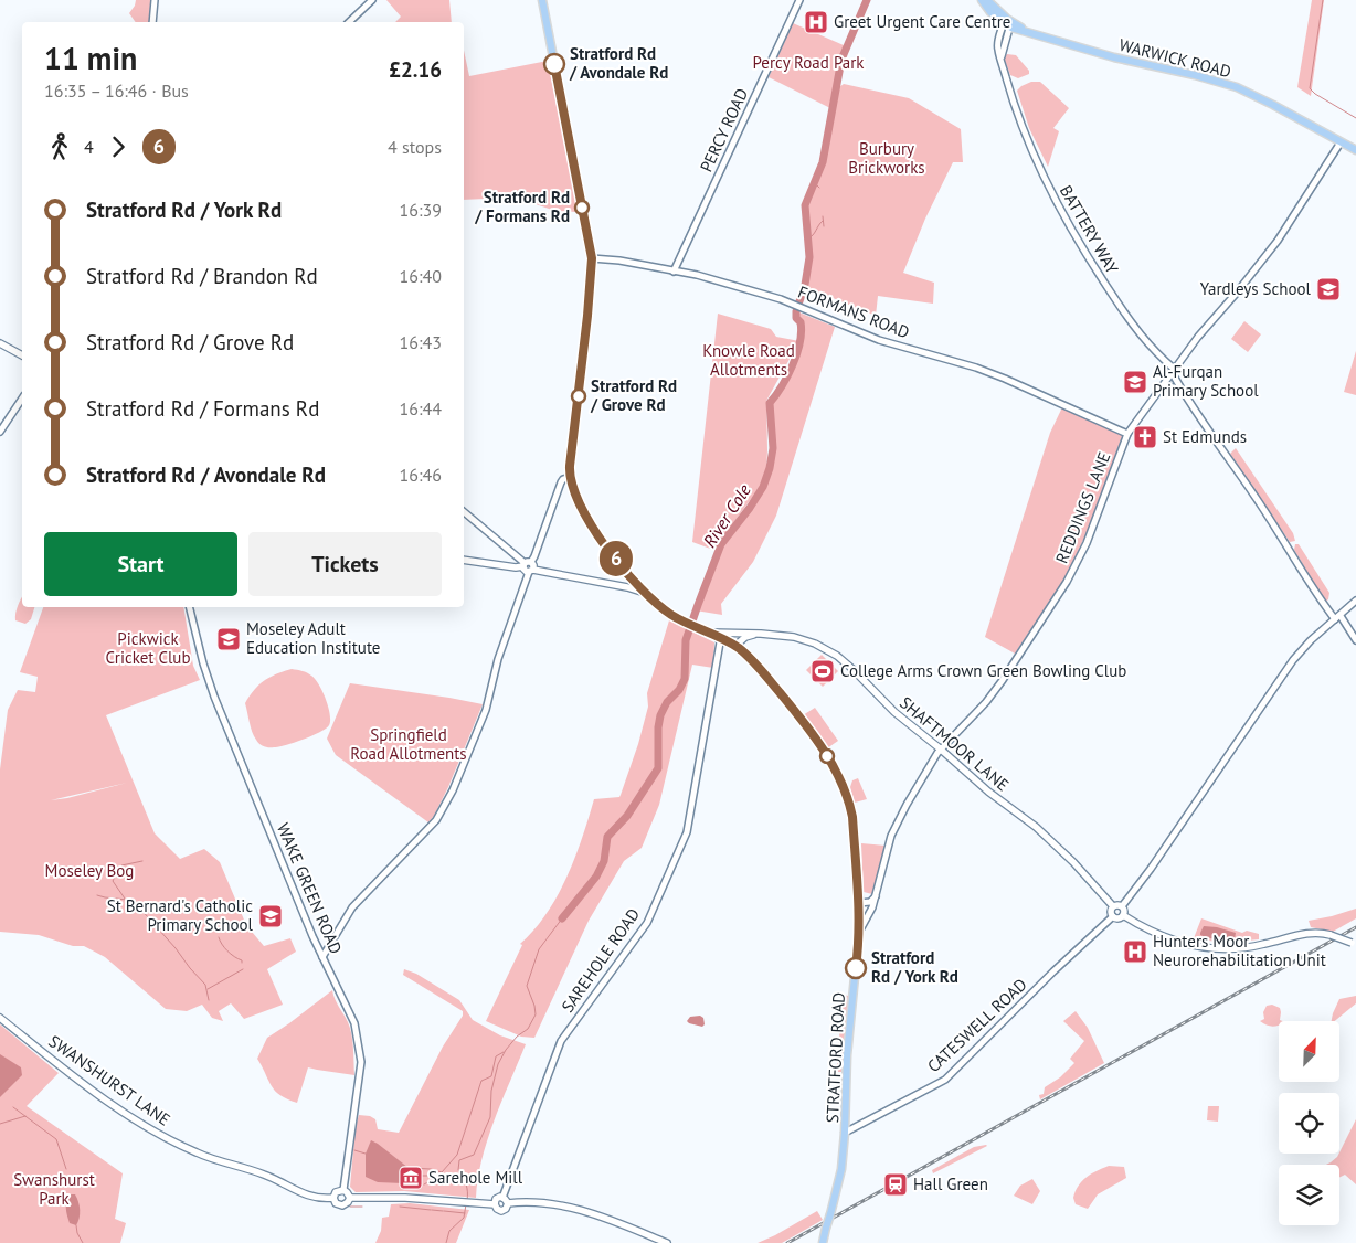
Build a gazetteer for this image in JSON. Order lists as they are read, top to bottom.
{
  "streets": {
    "highway": ["WARWICK ROAD", "STRATFORD ROAD"],
    "main road": ["SHAFTMOOR LANE", "SWANSHURST LANE"],
    "street": [
      "PERCY ROAD",
      "BATTERY WAY",
      "FORMANS ROAD",
      "REDDINGS LANE",
      "WAKE GREEN ROAD",
      "SAREHOLE ROAD",
      "CATESWELL ROAD"
    ]
  },
  "crossings": [
    ["WARWICK ROAD", "BATTERY WAY"],
    ["WARWICK ROAD", "REDDINGS LANE"],
    ["PERCY ROAD", "FORMANS ROAD"],
    ["BATTERY WAY", "REDDINGS LANE"],
    ["FORMANS ROAD", "REDDINGS LANE"],
    ["FORMANS ROAD", "STRATFORD ROAD"],
    ["REDDINGS LANE", "SHAFTMOOR LANE"],
    ["REDDINGS LANE", "STRATFORD ROAD"],
    ["SHAFTMOOR LANE", "CATESWELL ROAD"],
    ["SHAFTMOOR LANE", "STRATFORD ROAD"],
    ["WAKE GREEN ROAD", "SWANSHURST LANE"],
    ["SAREHOLE ROAD", "STRATFORD ROAD"],
    ["CATESWELL ROAD", "STRATFORD ROAD"]
  ],
  "water": ["River Cole"],
  "parks": [
    "Percy Road Park",
    "Burbury Brickworks",
    "Knowle Road Allotments",
    "Pickwick Cricket Club",
    "Springfield Road Allotments",
    "Moseley Bog",
    "Swanshurst Park"
  ],
  "places": {
    "hospital": ["Greet Urgent Care Centre", "Hunters Moor Neurorehabilitation Unit"],
    "other": [
      "Stratford Rd / Avondale Rd",
      "Stratford Rd / Formans Rd",
      "Stratford Rd / Grove Rd",
      "Stratford Rd / York Rd"
    ],
    "school or university": [
      "Yardleys School",
      "Al-Furqan Primary School",
      "Moseley Adult Education Institute",
      "St Bernard's Catholic Primary School"
    ],
    "church": ["St Edmunds"],
    "sports": ["College Arms Crown Green Bowling Club"],
    "museum": ["Sarehole Mill"],
    "station": ["Hall Green"]
  },
  "lines": ["bus line 6"],
  "north": "top right",
  "page": {
    "on_map": "6",
    "heading": ["11 min", "16:35 – 16:46 · Bus", "£2.16"],
    "legs": ["4", "6", "4 stops"],
    "list": [
      {
        "name": "Stratford Rd / York Rd",
        "value": "16:39"
      },
      {
        "name": "Stratford Rd / Brandon Rd",
        "value": "16:40"
      },
      {
        "name": "Stratford Rd / Grove Rd",
        "value": "16:43"
      },
      {
        "name": "Stratford Rd / Formans Rd",
        "value": "16:44"
      },
      {
        "name": "Stratford Rd / Avondale Rd",
        "value": "16:46"
      }
    ],
    "buttons": ["Start", "Tickets"]
  }
}
